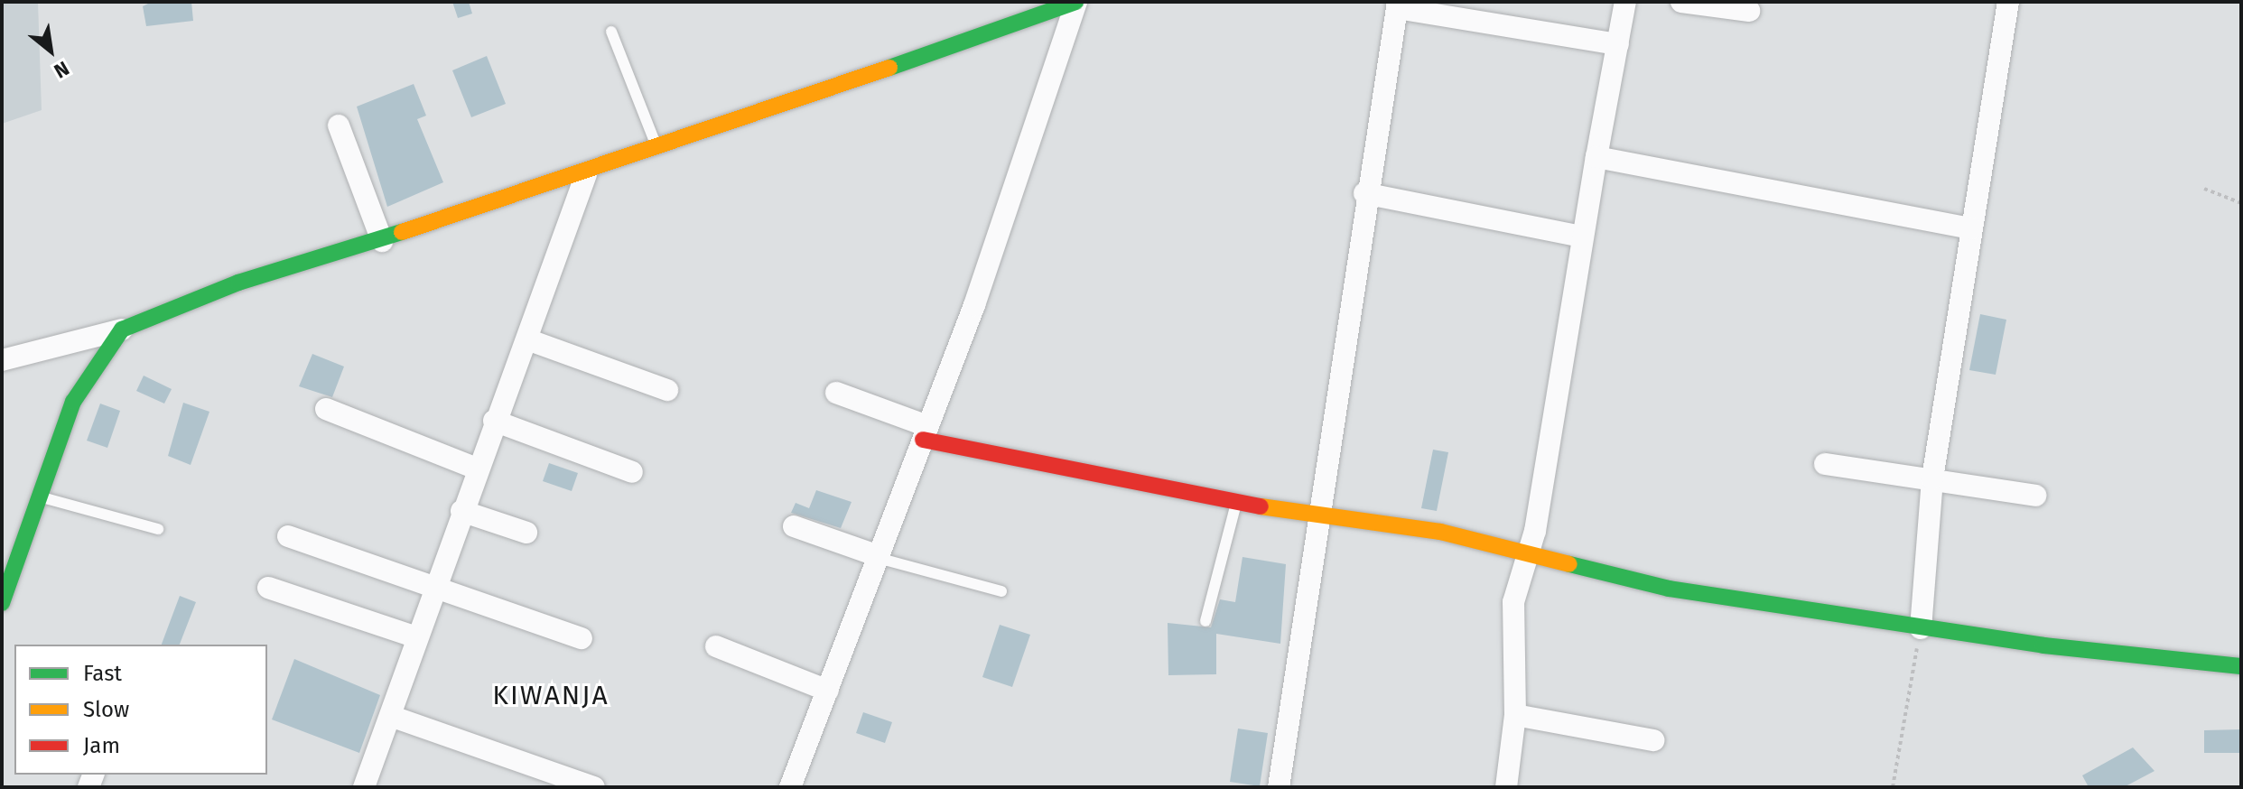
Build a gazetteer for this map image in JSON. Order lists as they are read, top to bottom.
{
  "districts": ["KIWANJA"],
  "legend": ["Fast", "Slow", "Jam"],
  "north": "bottom right"
}
